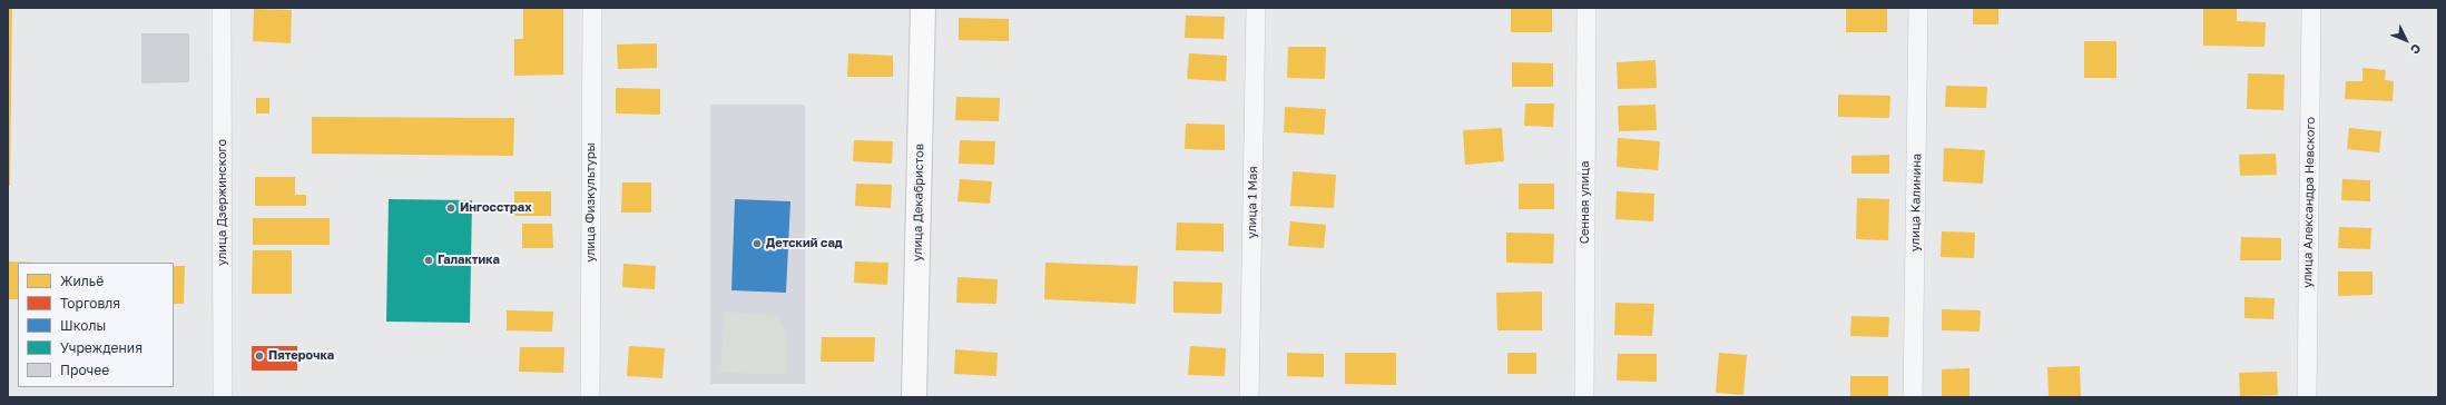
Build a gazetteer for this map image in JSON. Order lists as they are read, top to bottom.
{
  "streets": {
    "main road": ["улица Декабристов"],
    "street": [
      "улица Дзержинского",
      "улица Физкультуры",
      "улица 1 Мая",
      "Сенная улица",
      "улица Калинина",
      "улица Александра Невского"
    ]
  },
  "places": [
    "Ингосстрах",
    "Детский сад",
    "Галактика",
    "Пятерочка"
  ],
  "legend": [
    "Жильё",
    "Торговля",
    "Школы",
    "Учреждения",
    "Прочее"
  ],
  "north": "bottom right"
}
